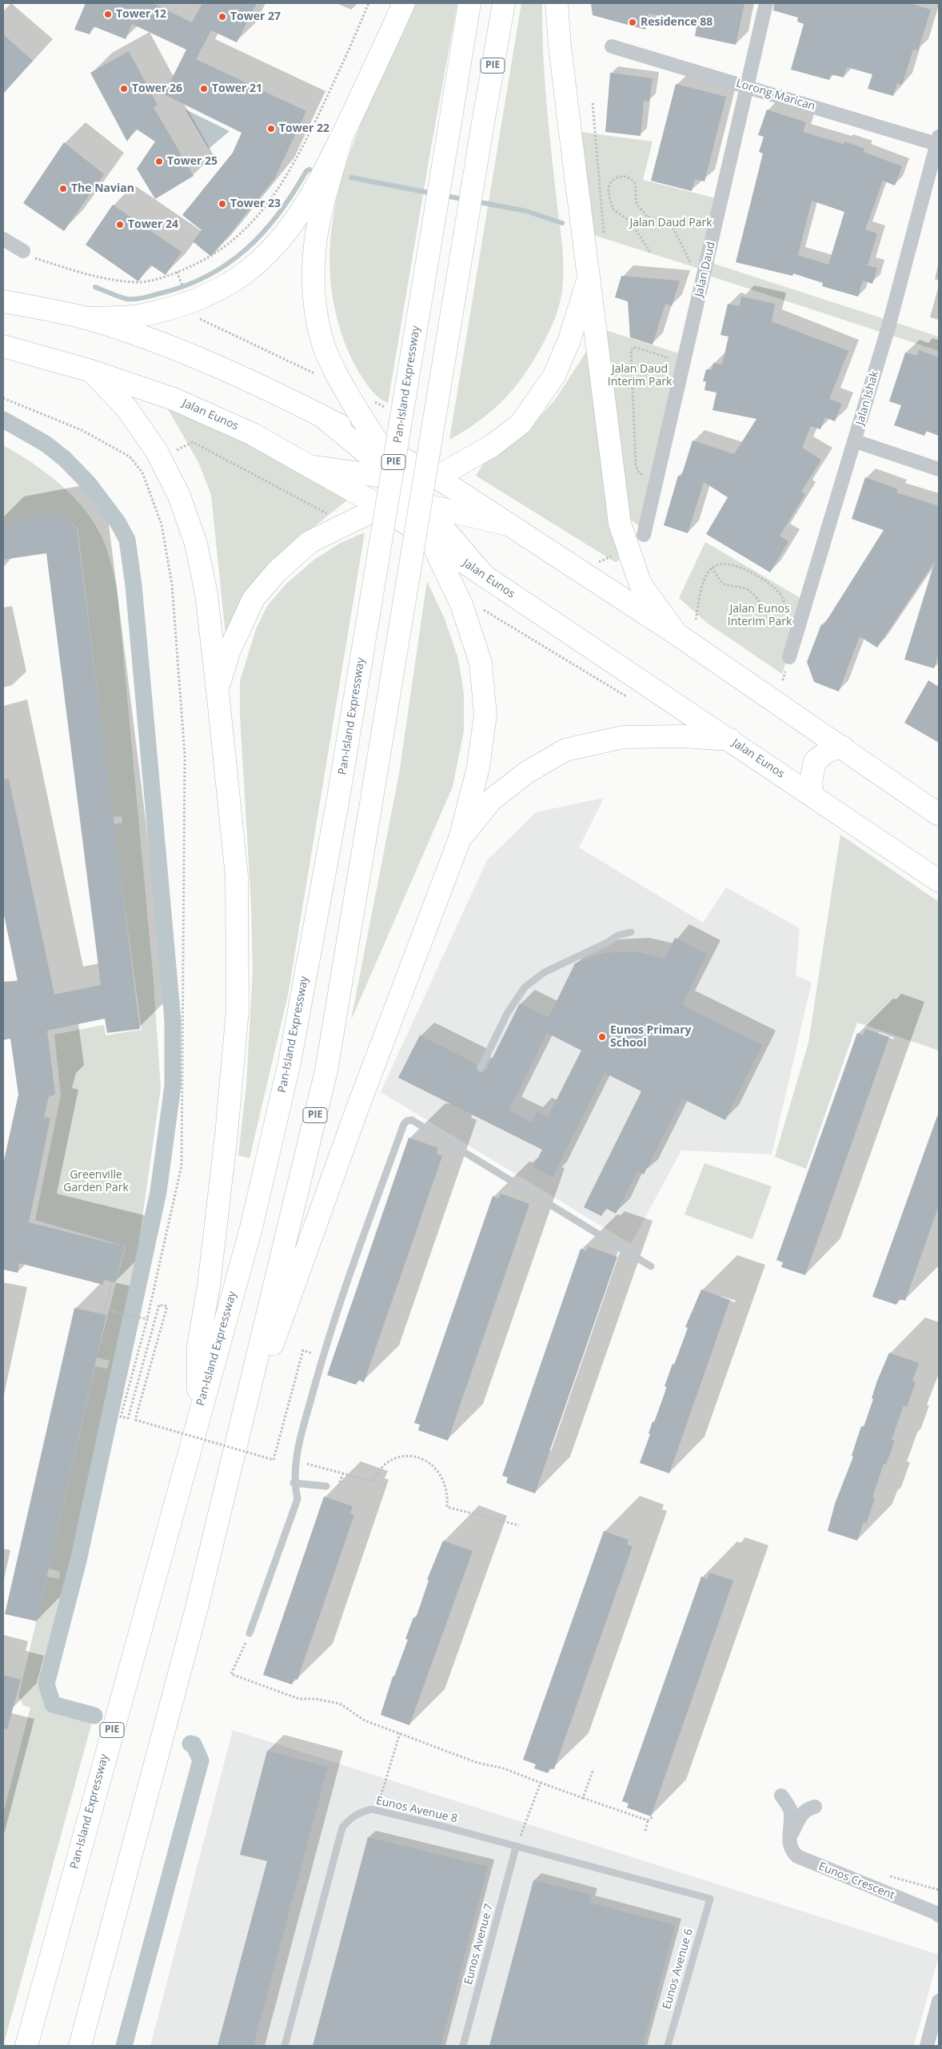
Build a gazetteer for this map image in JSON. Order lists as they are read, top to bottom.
{
  "streets": {
    "highway": ["PIE", "Pan-Island Expressway", "Jalan Eunos"],
    "street": [
      "Lorong Marican",
      "Jalan Daud",
      "Jalan Ishak",
      "Eunos Crescent"
    ],
    "lane": ["Eunos Avenue 8", "Eunos Avenue 7", "Eunos Avenue 6"]
  },
  "crossings": [
    ["Lorong Marican", "Jalan Daud"],
    ["Lorong Marican", "Jalan Ishak"],
    ["Eunos Avenue 8", "Eunos Avenue 7"],
    ["Eunos Avenue 8", "Eunos Avenue 6"]
  ],
  "parks": [
    "Jalan Daud Park",
    "Jalan Daud Interim Park",
    "Jalan Eunos Interim Park",
    "Greenville Garden Park"
  ],
  "places": [
    "Tower 12",
    "Tower 27",
    "Residence 88",
    "Tower 26",
    "Tower 21",
    "Tower 22",
    "Tower 25",
    "The Navian",
    "Tower 23",
    "Tower 24",
    "Eunos Primary School"
  ]
}
